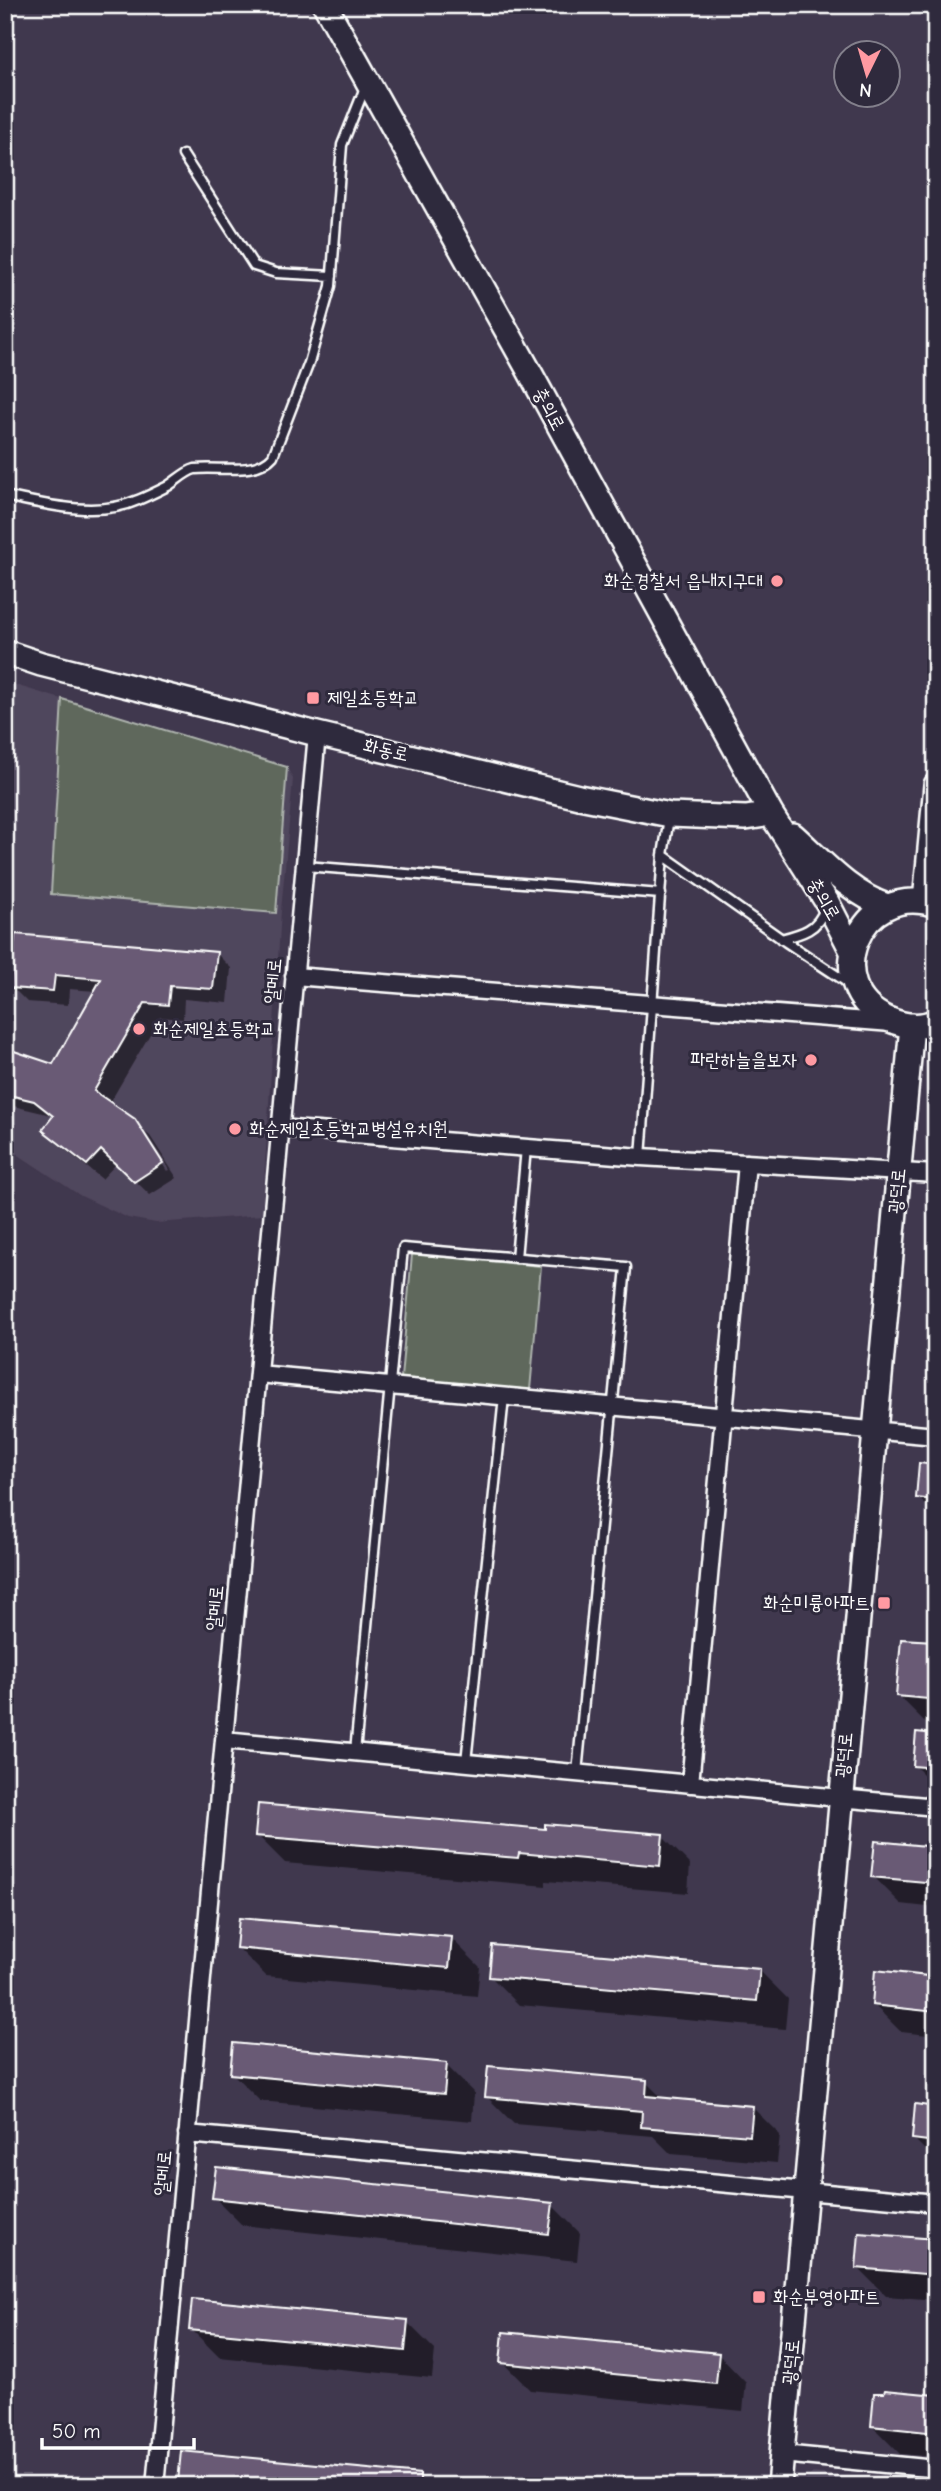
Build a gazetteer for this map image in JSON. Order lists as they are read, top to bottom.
{
  "streets": {
    "street": [
      "충의로",
      "화동로",
      "알메로",
      "광덕로"
    ]
  },
  "crossings": [
    ["충의로", "화동로"],
    ["화동로", "알메로"]
  ],
  "places": {
    "other": [
      "화순경찰서 읍내지구대",
      "화순제일초등학교",
      "파란하늘을보자",
      "화순제일초등학교병설유치원"
    ],
    "transit": ["제일초등학교", "화순미륭아파트", "화순부영아파트"]
  },
  "scale_bar": "50 m",
  "north": "bottom"
}
